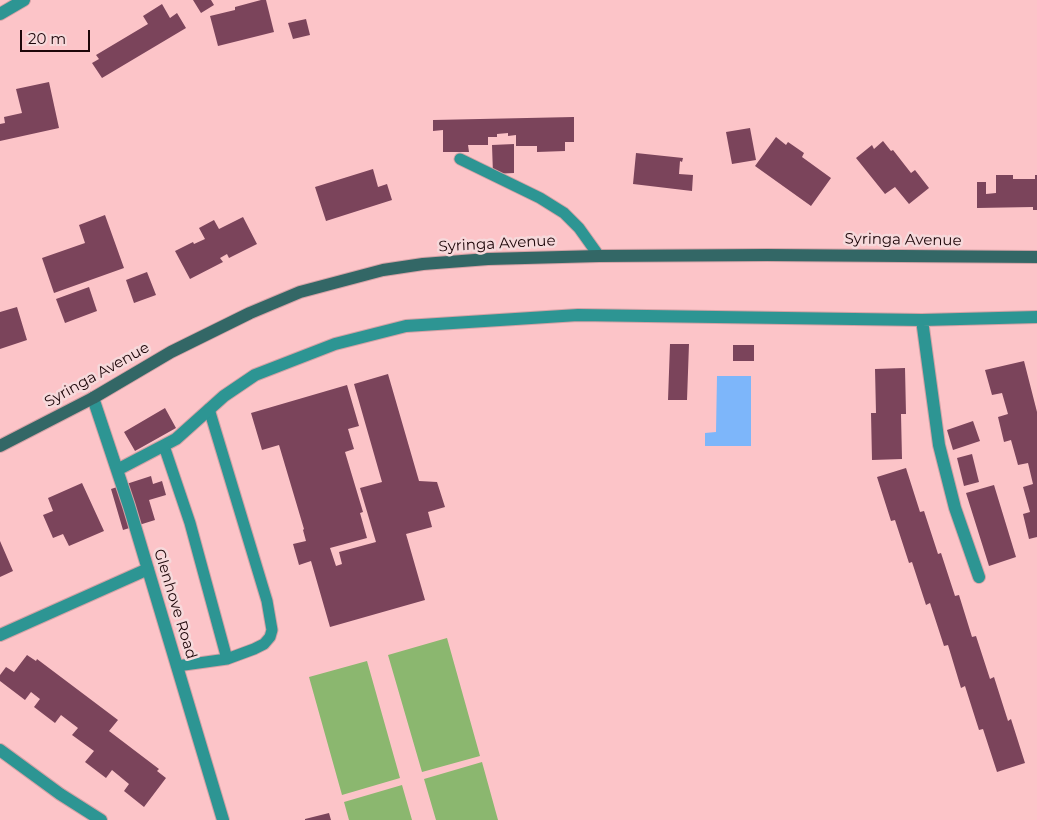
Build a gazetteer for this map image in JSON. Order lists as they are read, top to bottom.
{
  "streets": {
    "street": ["Syringa Avenue", "Glenhove Road"]
  },
  "crossings": [
    ["Syringa Avenue", "Glenhove Road"]
  ],
  "scale_bar": "20 m"
}
